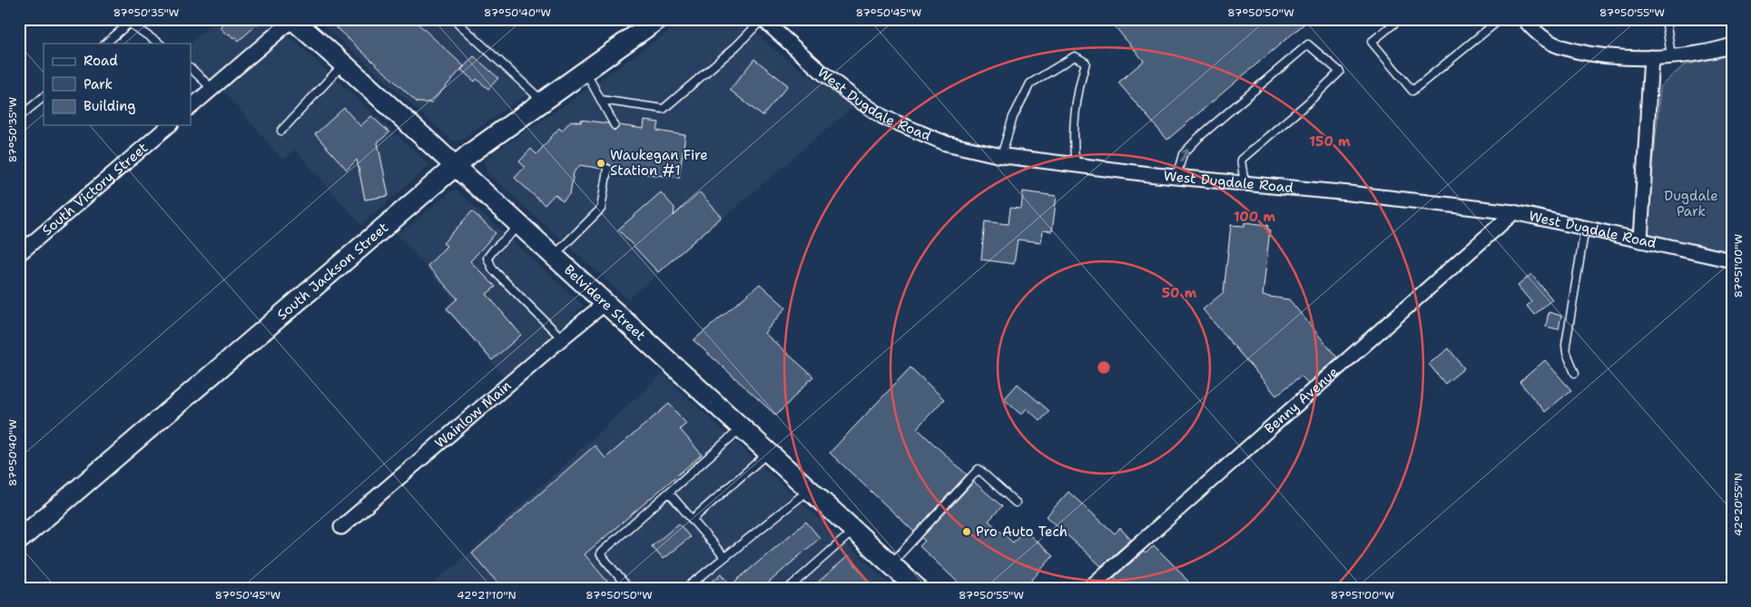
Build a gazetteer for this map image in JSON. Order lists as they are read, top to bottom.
{
  "streets": {
    "main road": ["South Jackson Street", "Belvidere Street"],
    "street": [
      "West Dugdale Road",
      "South Victory Street",
      "Benny Avenue",
      "Wainlow Main"
    ]
  },
  "crossings": [
    ["West Dugdale Road", "Benny Avenue"],
    ["South Jackson Street", "Belvidere Street"],
    ["Belvidere Street", "Wainlow Main"]
  ],
  "parks": ["Dugdale Park"],
  "places": ["Waukegan Fire Station #1", "Pro Auto Tech"],
  "legend": ["Road", "Park", "Building"],
  "coordinates": [
    "87°50'35\"W",
    "87°50'40\"W",
    "87°50'45\"W",
    "87°50'50\"W",
    "87°50'55\"W",
    "87°51'00\"W",
    "42°20'55\"N",
    "42°21'10\"N"
  ],
  "rings": ["150 m", "100 m", "50 m"]
}
